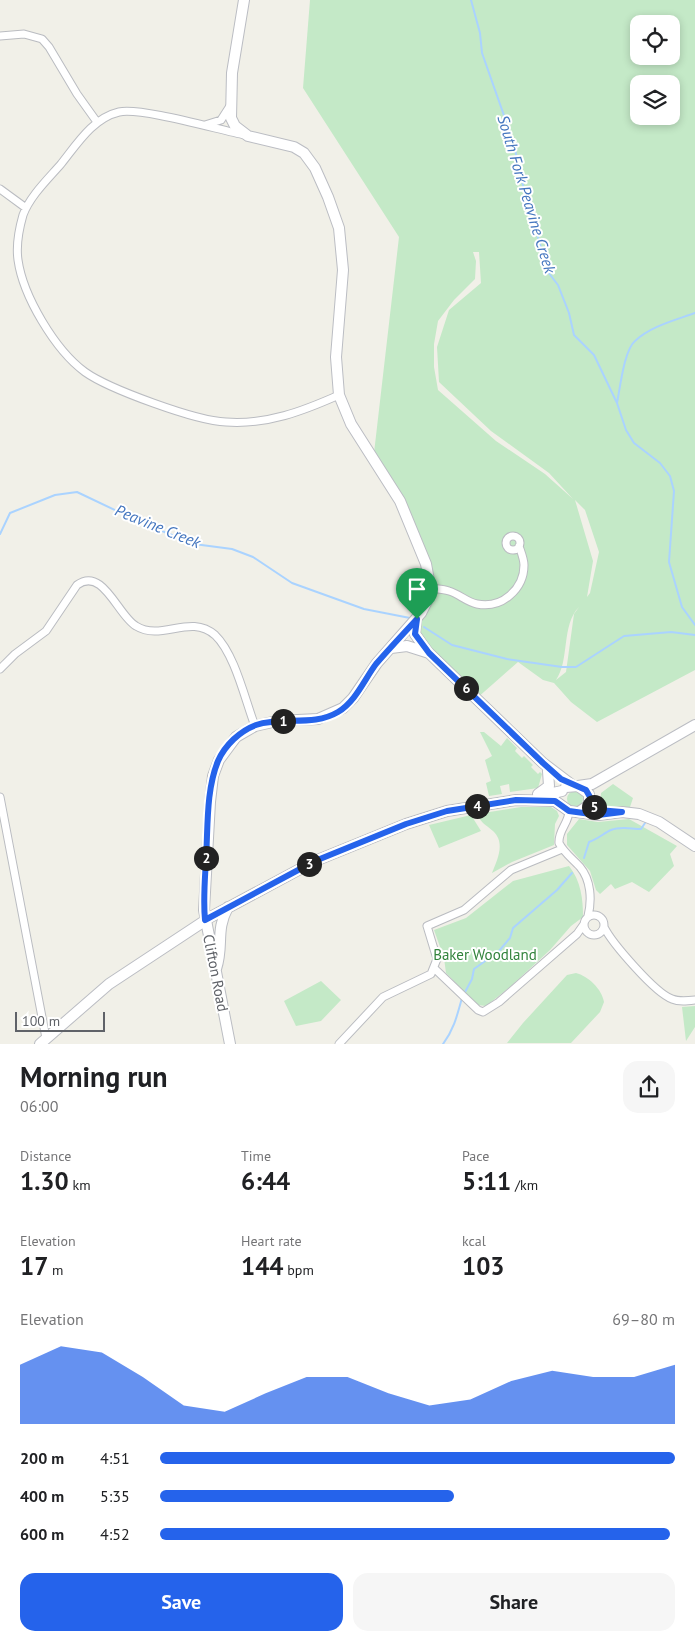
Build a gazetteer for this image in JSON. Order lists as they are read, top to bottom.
{
  "streets": {
    "street": ["Clifton Road"]
  },
  "water": ["South Fork Peavine Creek", "Peavine Creek"],
  "parks": ["Baker Woodland"],
  "scale_bar": "100 m",
  "page": {
    "pins": [
      "6",
      "1",
      "4",
      "5",
      "2",
      "3"
    ],
    "scale": "100 m",
    "heading": ["Morning run", "06:00"],
    "stats": [
      ["Distance", "1.30 km"],
      ["Time", "6:44"],
      ["Pace", "5:11 /km"],
      ["Elevation", "17 m"],
      ["Heart rate", "144 bpm"],
      ["kcal", "103"]
    ],
    "chart": ["Elevation", "69–80 m"],
    "list": [
      {
        "name": "200 m",
        "note": "4:51"
      },
      {
        "name": "400 m",
        "note": "5:35"
      },
      {
        "name": "600 m",
        "note": "4:52"
      }
    ],
    "buttons": ["Save", "Share"]
  }
}
